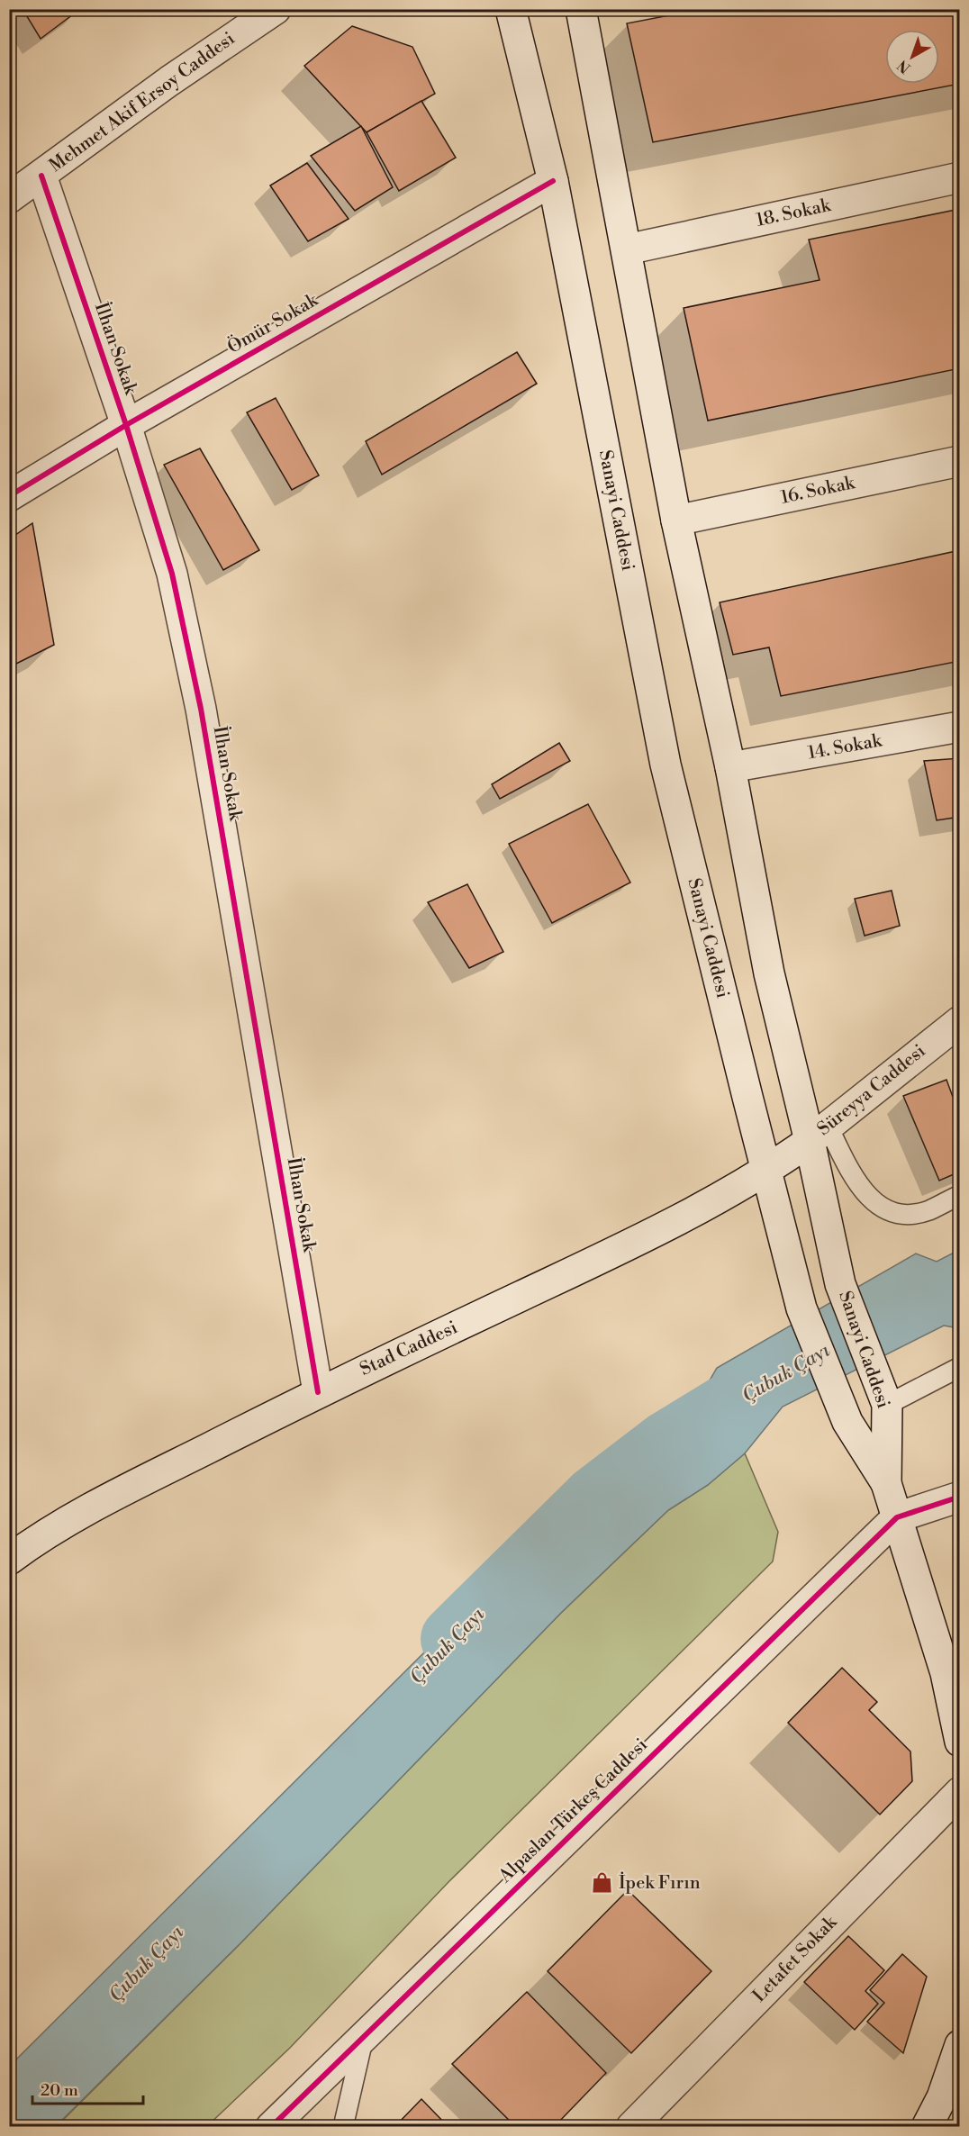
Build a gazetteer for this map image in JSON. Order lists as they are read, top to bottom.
{
  "streets": {
    "street": [
      "Mehmet Akif Ersoy Caddesi",
      "18. Sokak",
      "Ömür Sokak",
      "İlhan Sokak",
      "16. Sokak",
      "Sanayi Caddesi",
      "14. Sokak",
      "Süreyya Caddesi",
      "Stad Caddesi",
      "Alpaslan Türkeş Caddesi",
      "Letafet Sokak"
    ]
  },
  "crossings": [
    ["Mehmet Akif Ersoy Caddesi", "İlhan Sokak"],
    ["18. Sokak", "Sanayi Caddesi"],
    ["Ömür Sokak", "İlhan Sokak"],
    ["Ömür Sokak", "Sanayi Caddesi"],
    ["İlhan Sokak", "Stad Caddesi"],
    ["16. Sokak", "Sanayi Caddesi"],
    ["Sanayi Caddesi", "14. Sokak"],
    ["Sanayi Caddesi", "Süreyya Caddesi"],
    ["Sanayi Caddesi", "Stad Caddesi"],
    ["Süreyya Caddesi", "Stad Caddesi"]
  ],
  "water": ["Çubuk Çayı"],
  "places": {
    "shop": ["İpek Fırın"]
  },
  "scale_bar": "20 m",
  "north": "bottom left"
}
